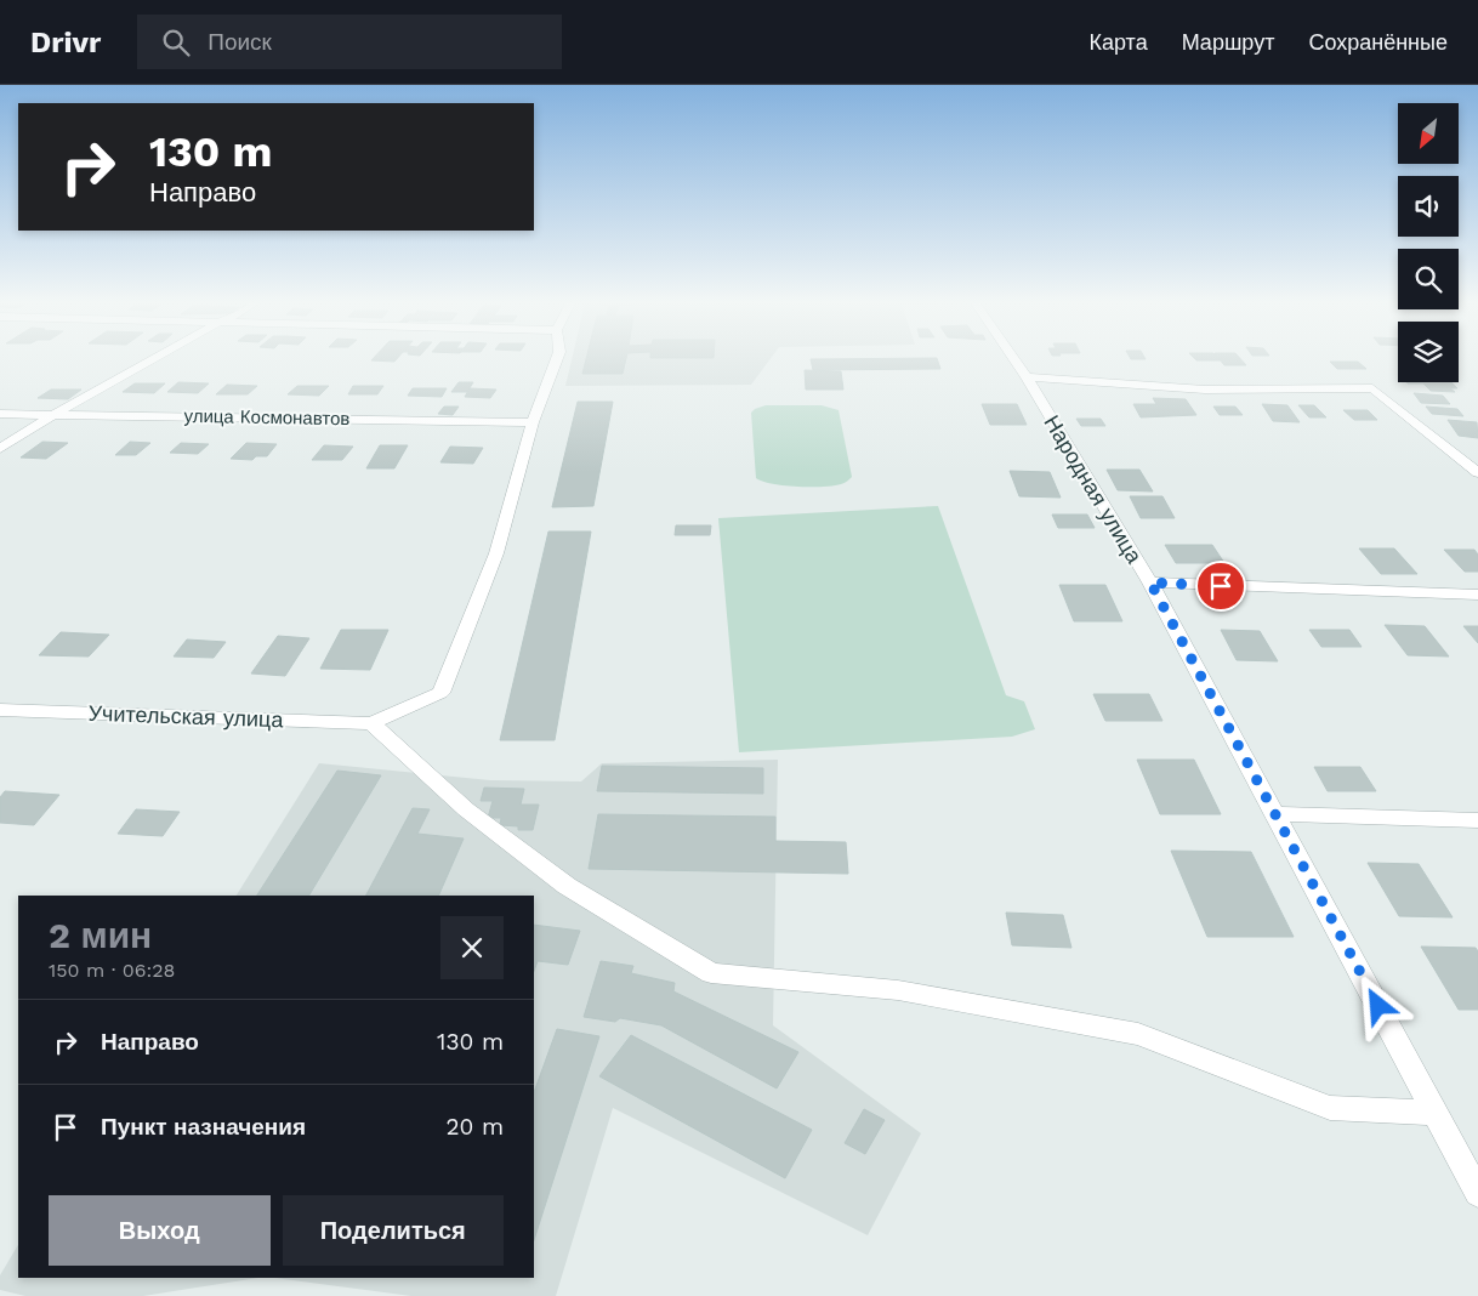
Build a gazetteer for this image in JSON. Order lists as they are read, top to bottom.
{
  "streets": {
    "street": ["улица Космонавтов", "Народная улица", "Учительская улица"]
  },
  "north": "bottom left",
  "page": {
    "header": "Drivr",
    "search": "Поиск",
    "nav": ["Карта", "Маршрут", "Сохранённые"],
    "turn": ["130 m", "Направо"],
    "heading": ["2 мин", "150 m · 06:28"],
    "list": [
      {
        "name": "Направо",
        "value": "130 m"
      },
      {
        "name": "Пункт назначения",
        "value": "20 m"
      }
    ],
    "buttons": ["Выход", "Поделиться"]
  }
}
